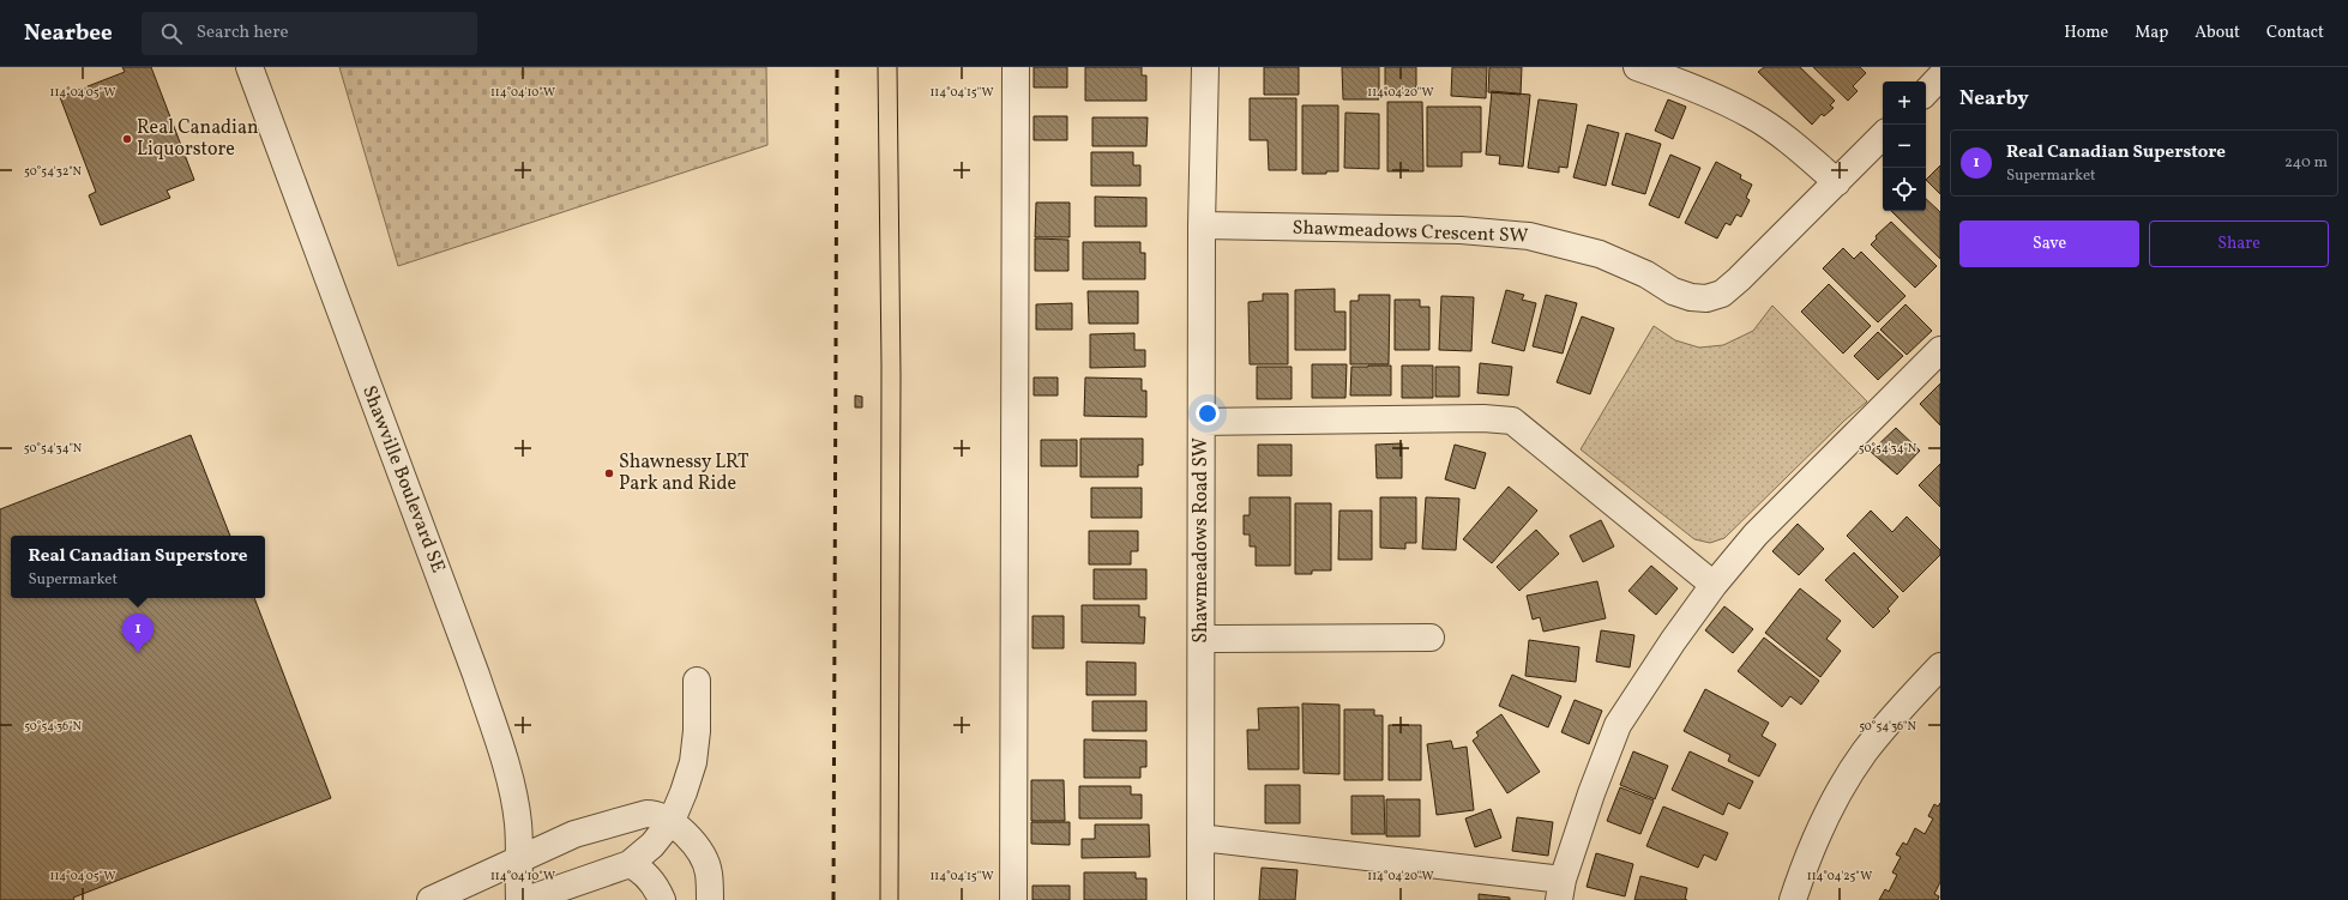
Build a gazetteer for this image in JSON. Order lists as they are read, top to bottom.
{
  "streets": {
    "street": ["Shawmeadows Crescent SW", "Shawville Boulevard SE", "Shawmeadows Road SW"]
  },
  "crossings": [
    ["Shawmeadows Crescent SW", "Shawmeadows Road SW"]
  ],
  "places": ["Real Canadian Liquorstore", "Shawnessy LRT Park and Ride"],
  "page": {
    "header": "Nearbee",
    "search": "Search here",
    "nav": [
      "Home",
      "Map",
      "About",
      "Contact"
    ],
    "heading": "Nearby",
    "map_buttons": ["+", "−"],
    "list": [
      {
        "mark": "1",
        "name": "Real Canadian Superstore",
        "note": "Supermarket",
        "value": "240 m"
      }
    ],
    "buttons": ["Save", "Share"],
    "popup": ["Real Canadian Superstore", "Supermarket"],
    "pins": "1"
  },
  "coordinates": [
    "114°04'05\"W",
    "114°04'10\"W",
    "114°04'15\"W",
    "114°04'20\"W",
    "50°54'32\"N",
    "50°54'34\"N",
    "50°54'36\"N",
    "114°04'25\"W"
  ]
}
